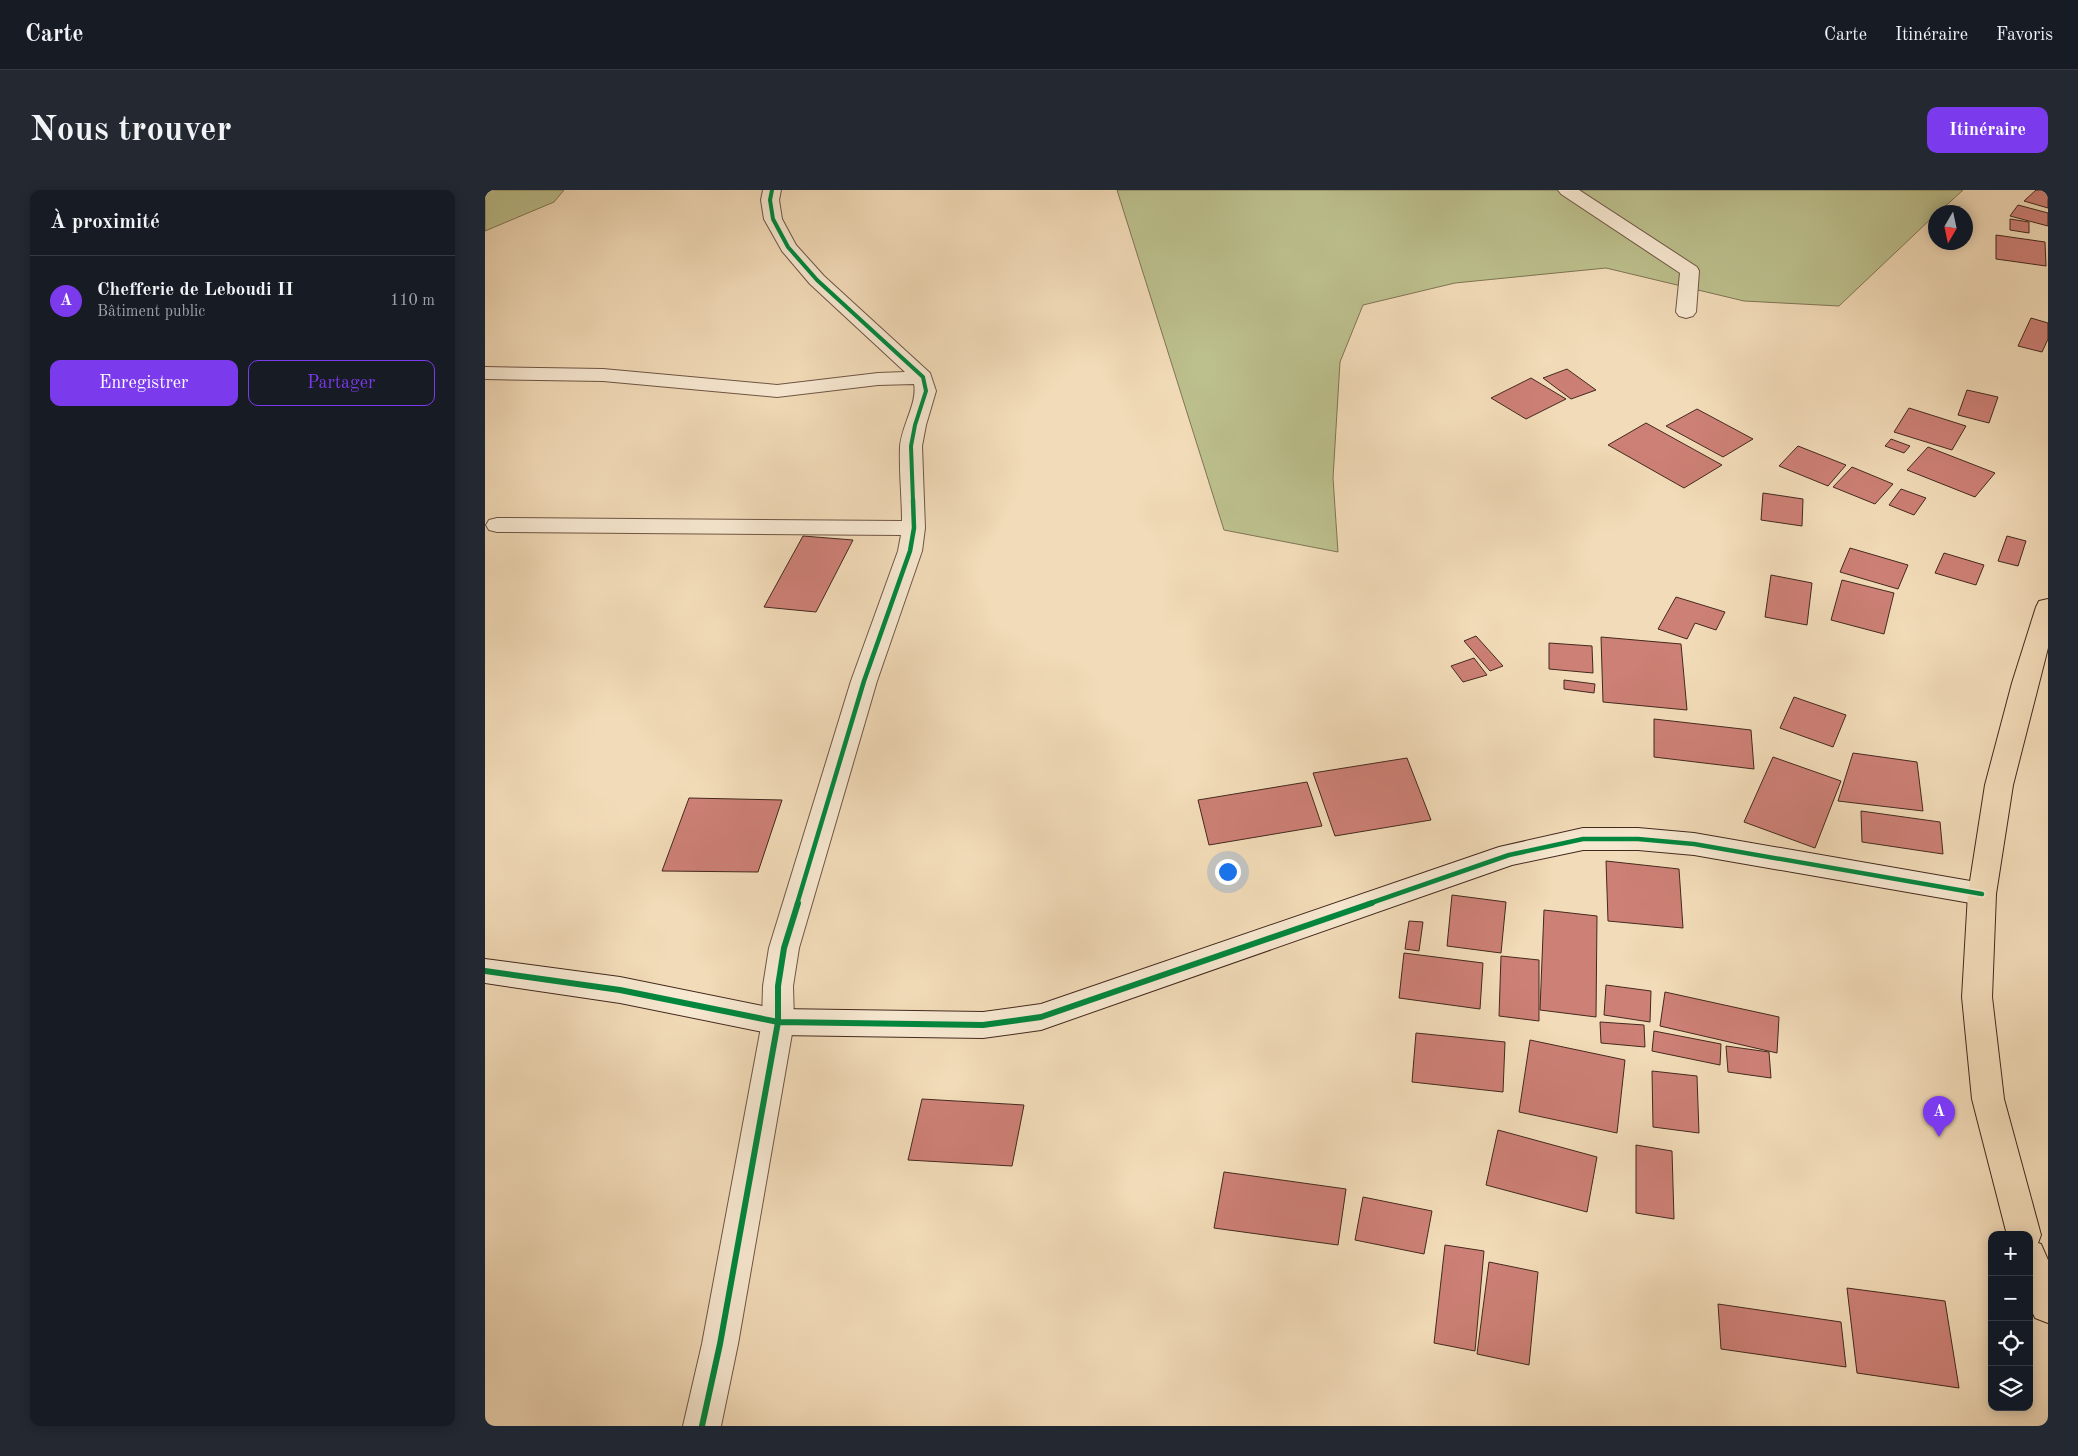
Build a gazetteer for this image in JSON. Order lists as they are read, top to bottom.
{
  "north": "bottom",
  "page": {
    "header": "Carte",
    "nav": ["Carte", "Itinéraire", "Favoris"],
    "buttons": [
      "Itinéraire",
      ["Enregistrer", "Partager"]
    ],
    "title": "Nous trouver",
    "heading": "À proximité",
    "list": [
      {
        "mark": "A",
        "name": "Chefferie de Leboudi II",
        "note": "Bâtiment public",
        "value": "110 m"
      }
    ],
    "pins": "A",
    "map_buttons": ["+", "−"]
  }
}
